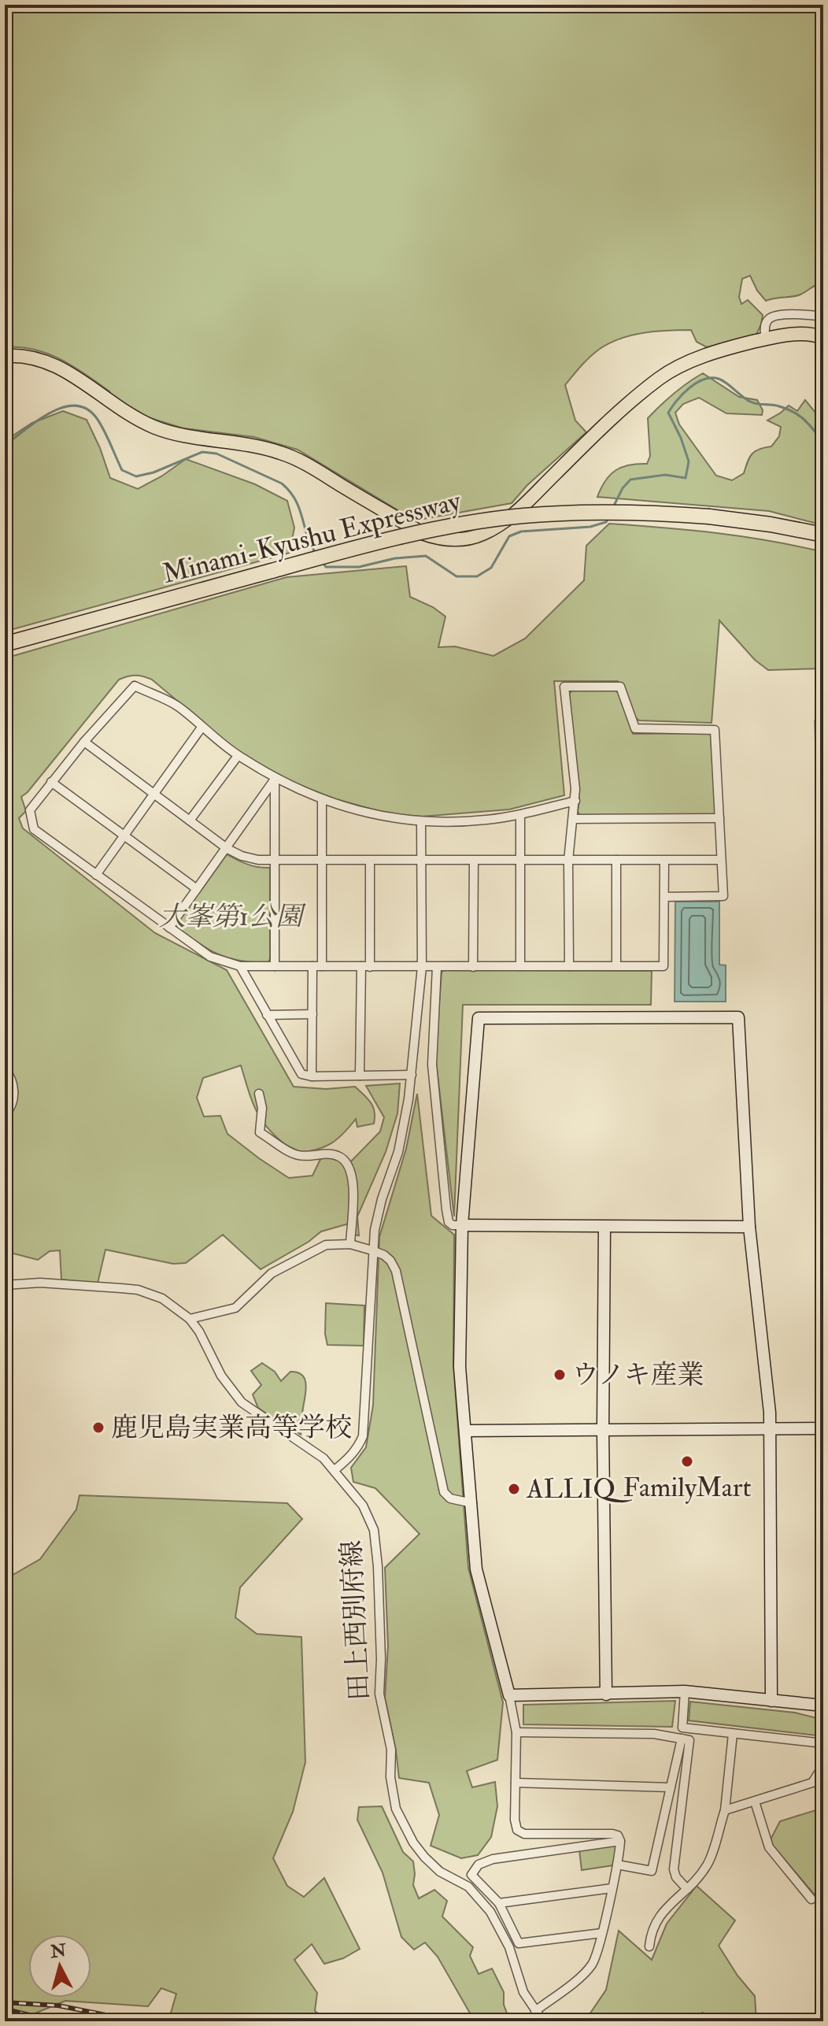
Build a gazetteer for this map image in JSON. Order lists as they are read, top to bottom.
{
  "streets": {
    "highway": ["Minami-Kyushu Expressway"],
    "street": ["田上西別府線"]
  },
  "parks": ["大峯第1公園"],
  "places": [
    "ウノキ産業",
    "鹿児島実業高等学校",
    "FamilyMart",
    "ALLIQ"
  ],
  "north": "top"
}
